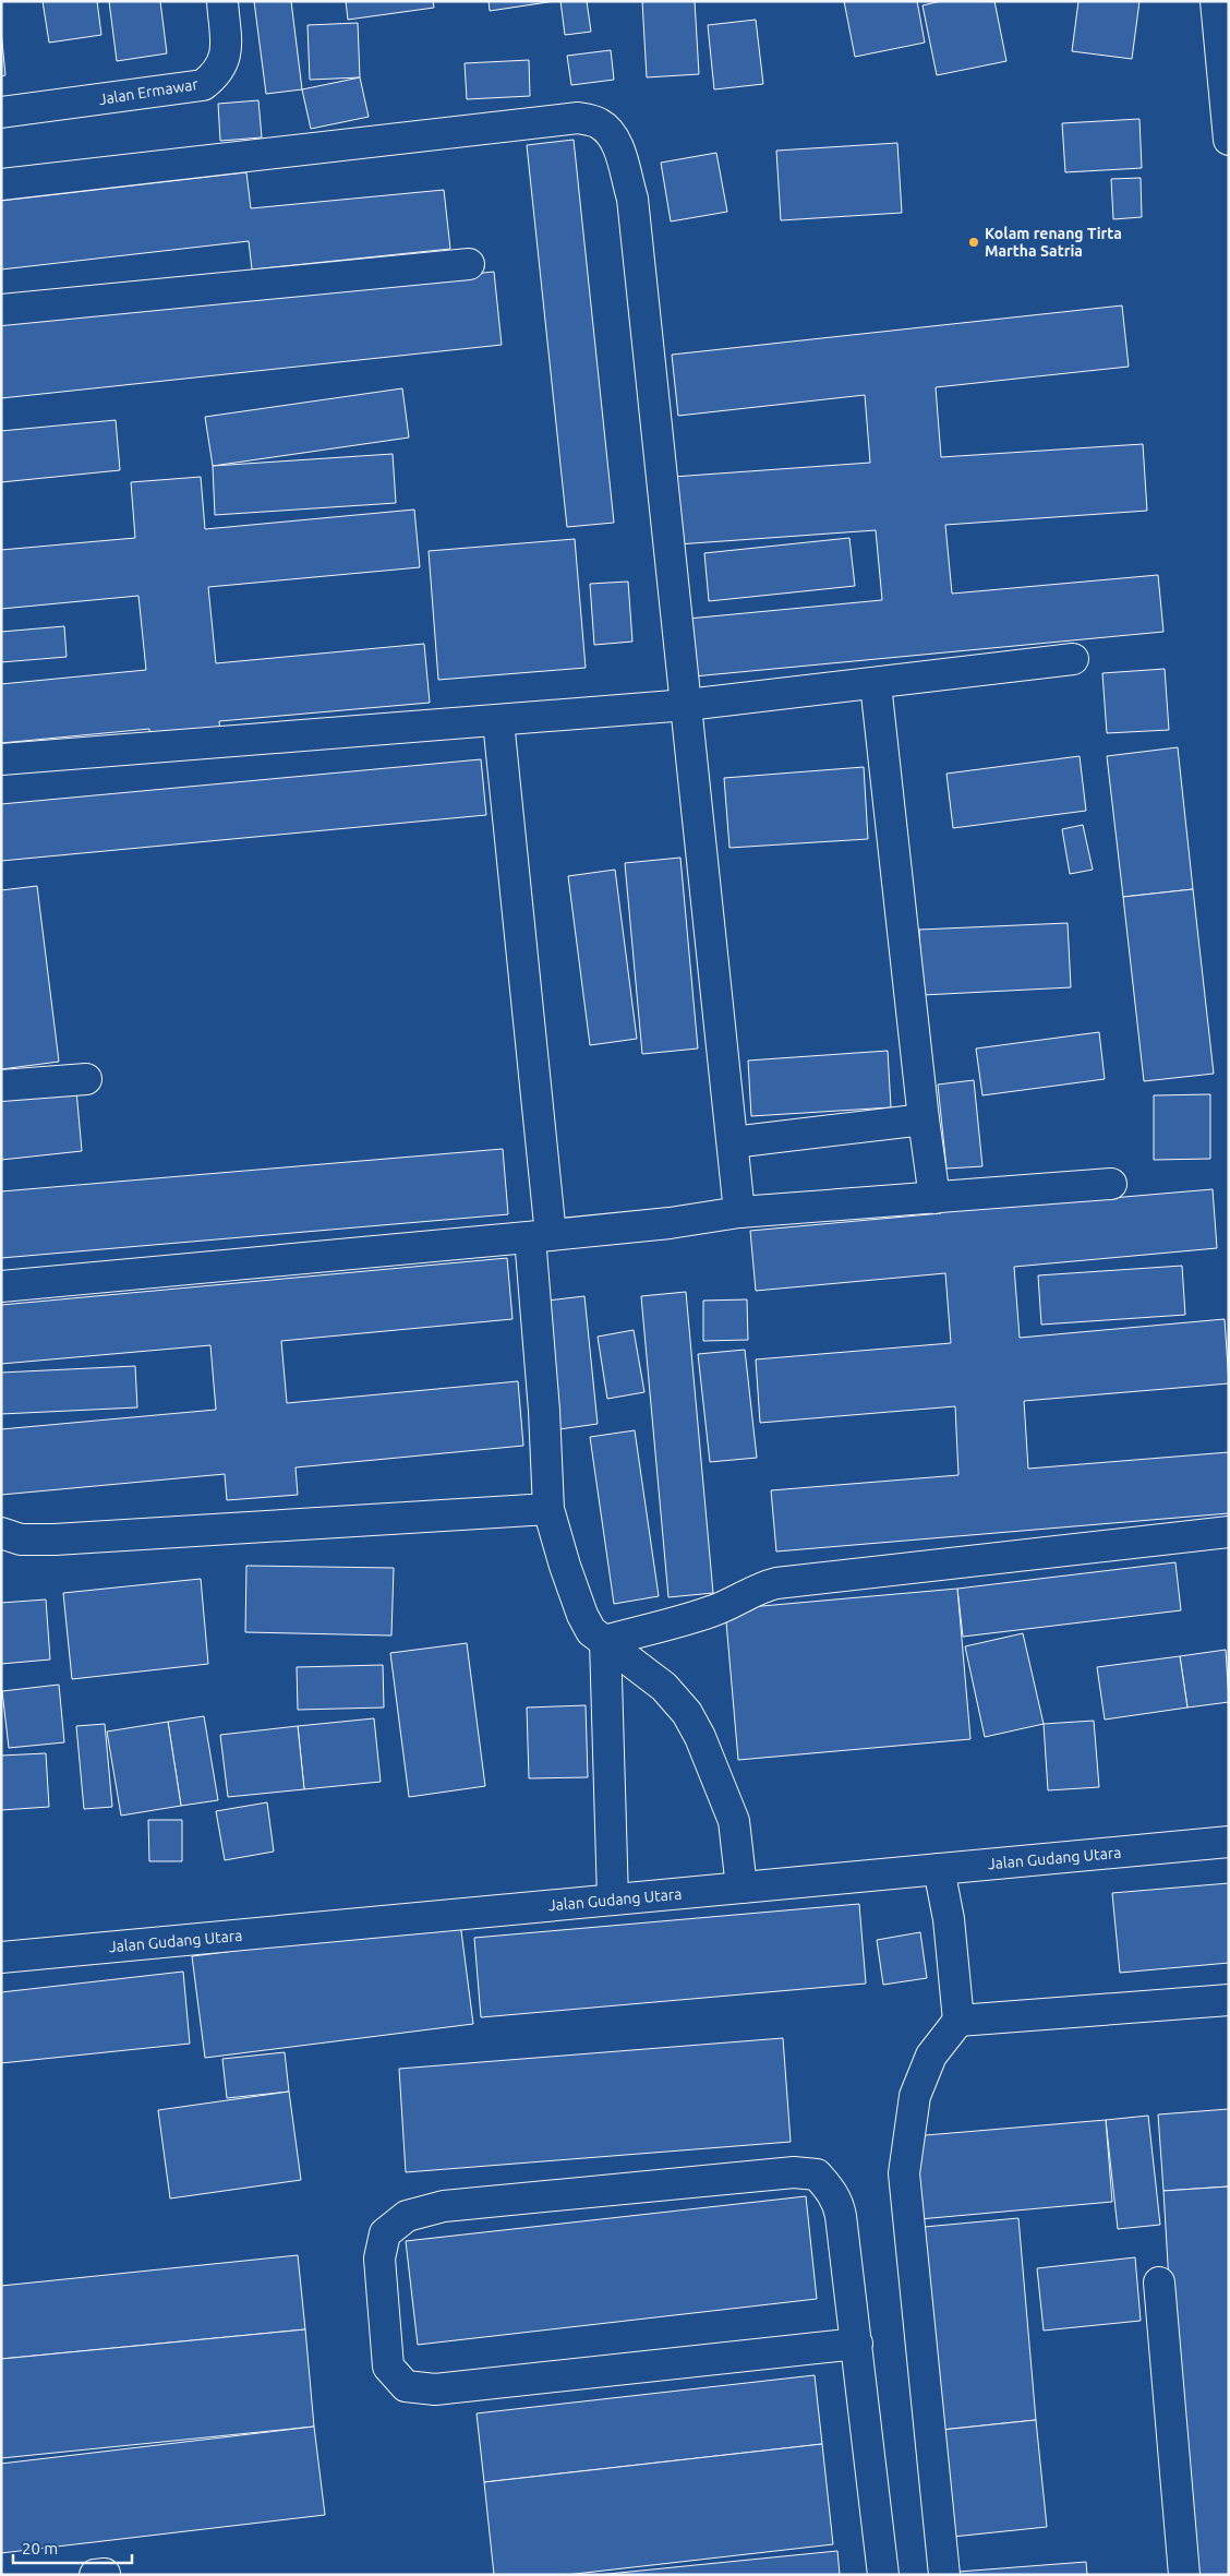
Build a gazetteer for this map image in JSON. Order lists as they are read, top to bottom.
{
  "streets": {
    "street": ["Jalan Ermawar", "Jalan Gudang Utara"]
  },
  "places": ["Kolam renang Tirta Martha Satria"],
  "scale_bar": "20 m"
}
